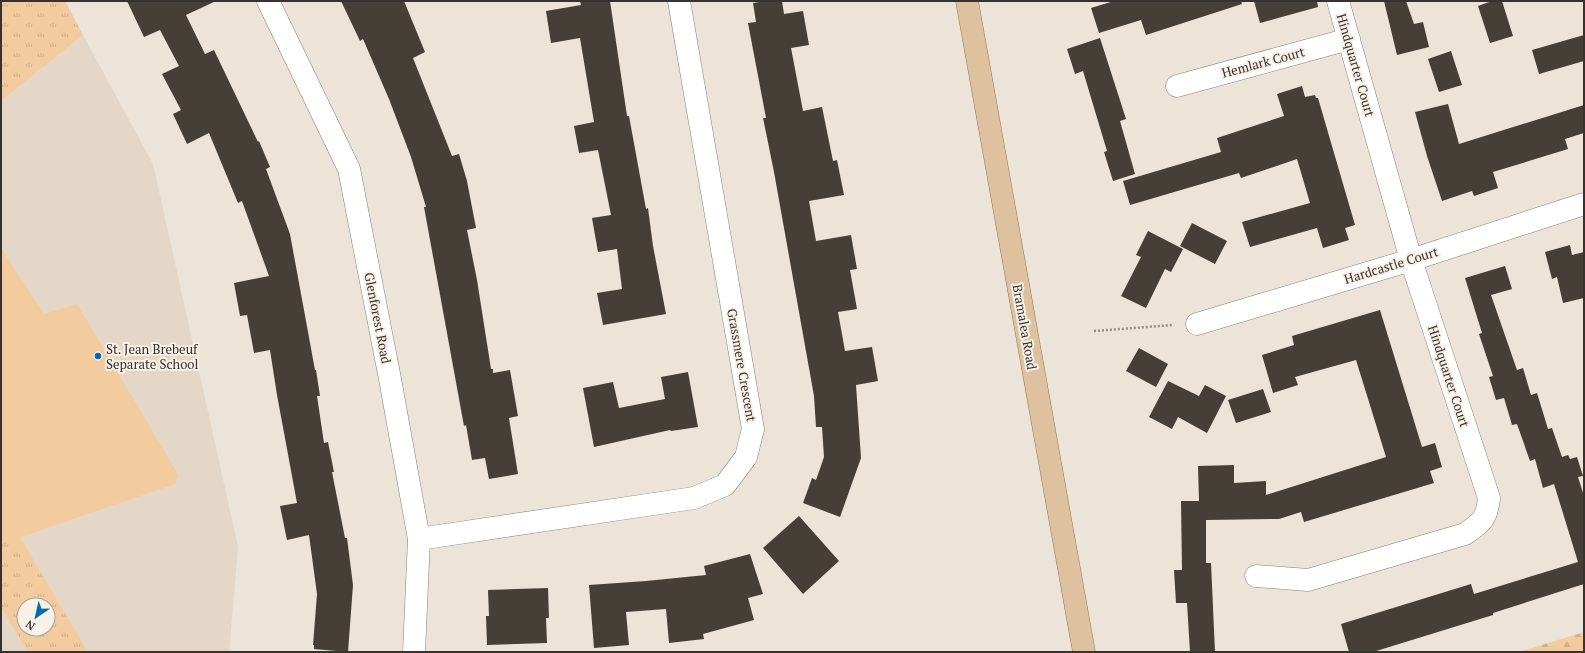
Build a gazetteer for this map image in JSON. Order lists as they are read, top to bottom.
{
  "streets": {
    "main road": ["Bramalea Road"],
    "street": [
      "Hemlark Court",
      "Hindquarter Court",
      "Hardcastle Court",
      "Glenforest Road",
      "Grassmere Crescent"
    ]
  },
  "crossings": [
    ["Hemlark Court", "Hindquarter Court"],
    ["Hindquarter Court", "Hardcastle Court"],
    ["Glenforest Road", "Grassmere Crescent"]
  ],
  "places": ["St. Jean Brebeuf Separate School"],
  "north": "bottom left"
}
